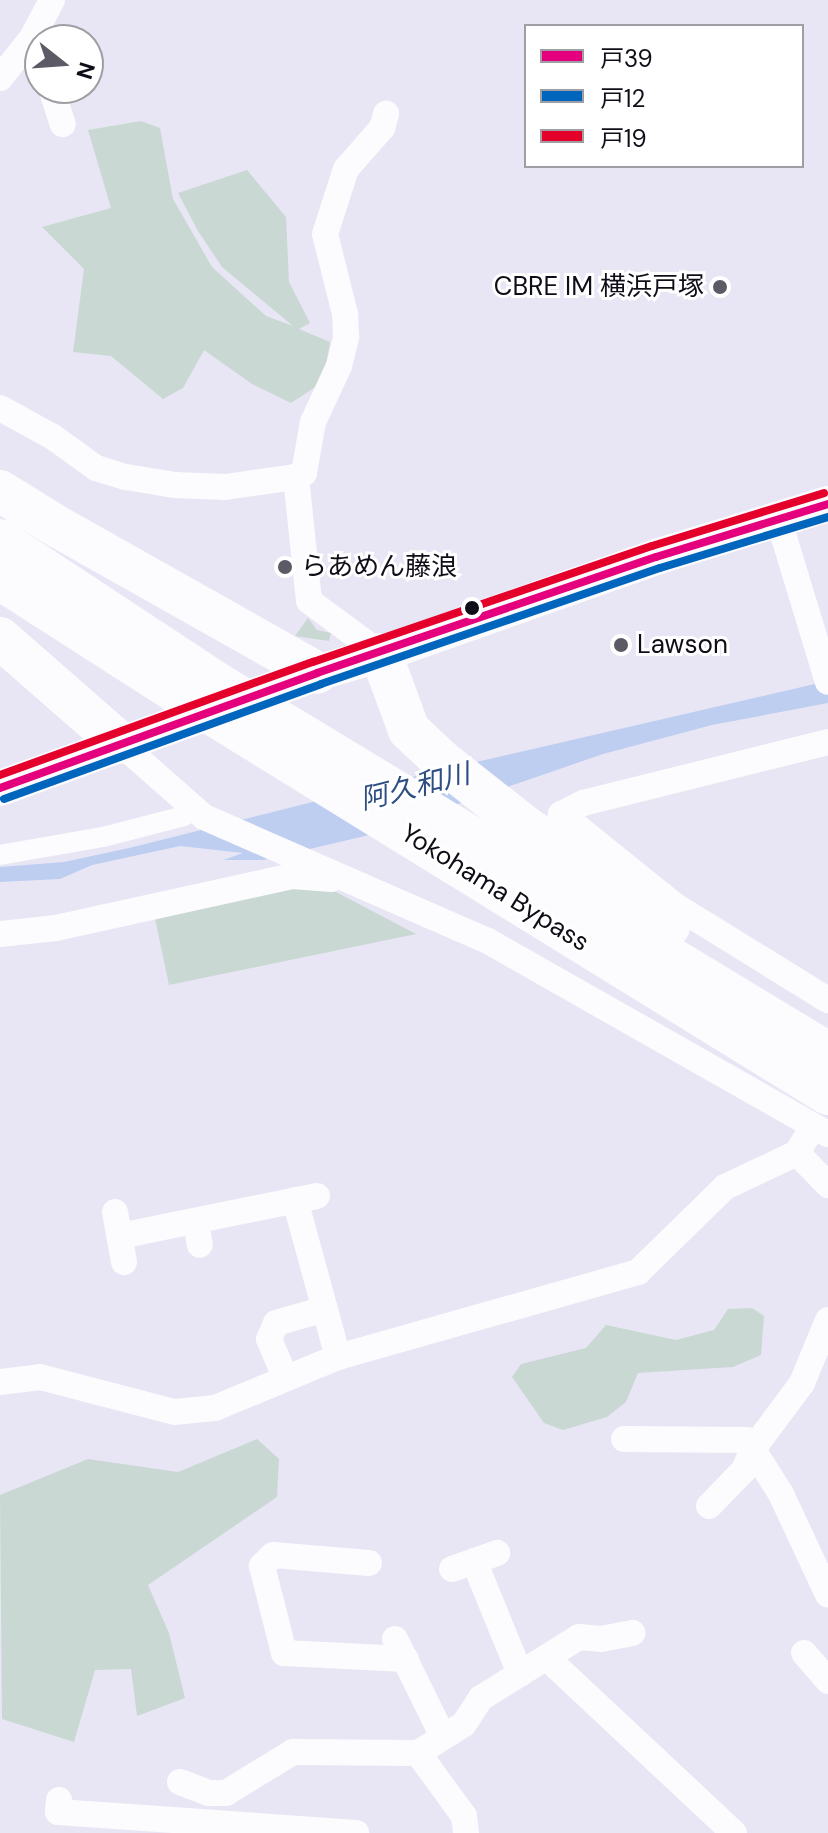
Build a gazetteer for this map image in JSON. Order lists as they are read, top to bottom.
{
  "streets": {
    "highway": ["Yokohama Bypass"]
  },
  "water": ["阿久和川"],
  "places": ["CBRE IM 横浜戸塚", "らあめん藤浪", "Lawson"],
  "lines": ["transit line 戸19", "transit line 戸39", "transit line 戸12"],
  "legend": ["戸39", "戸12", "戸19"],
  "north": "right"
}
